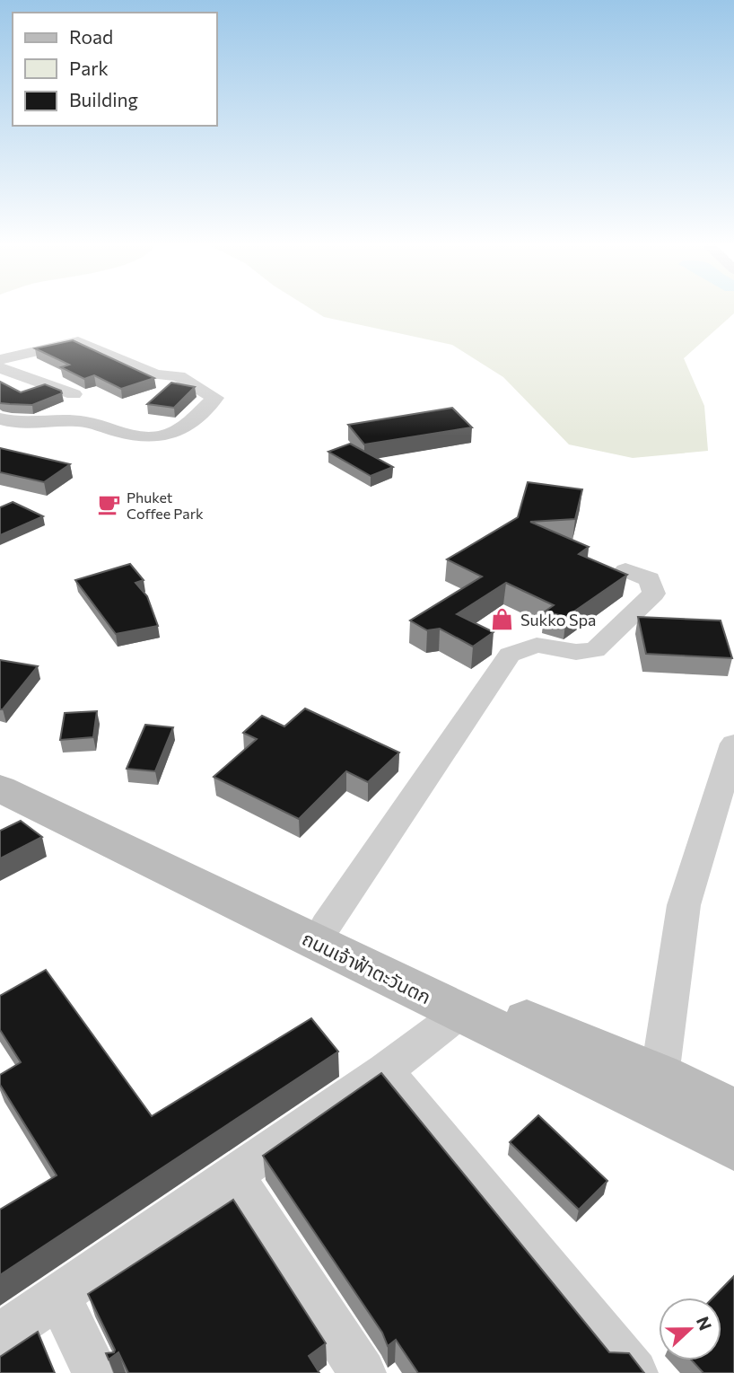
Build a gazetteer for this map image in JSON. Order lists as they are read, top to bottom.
{
  "streets": {
    "main road": ["ถนนเจ้าฟ้าตะวันตก"]
  },
  "places": {
    "cafe": ["Phuket Coffee Park"],
    "shop": ["Sukko Spa"]
  },
  "legend": ["Road", "Park", "Building"],
  "north": "right"
}
